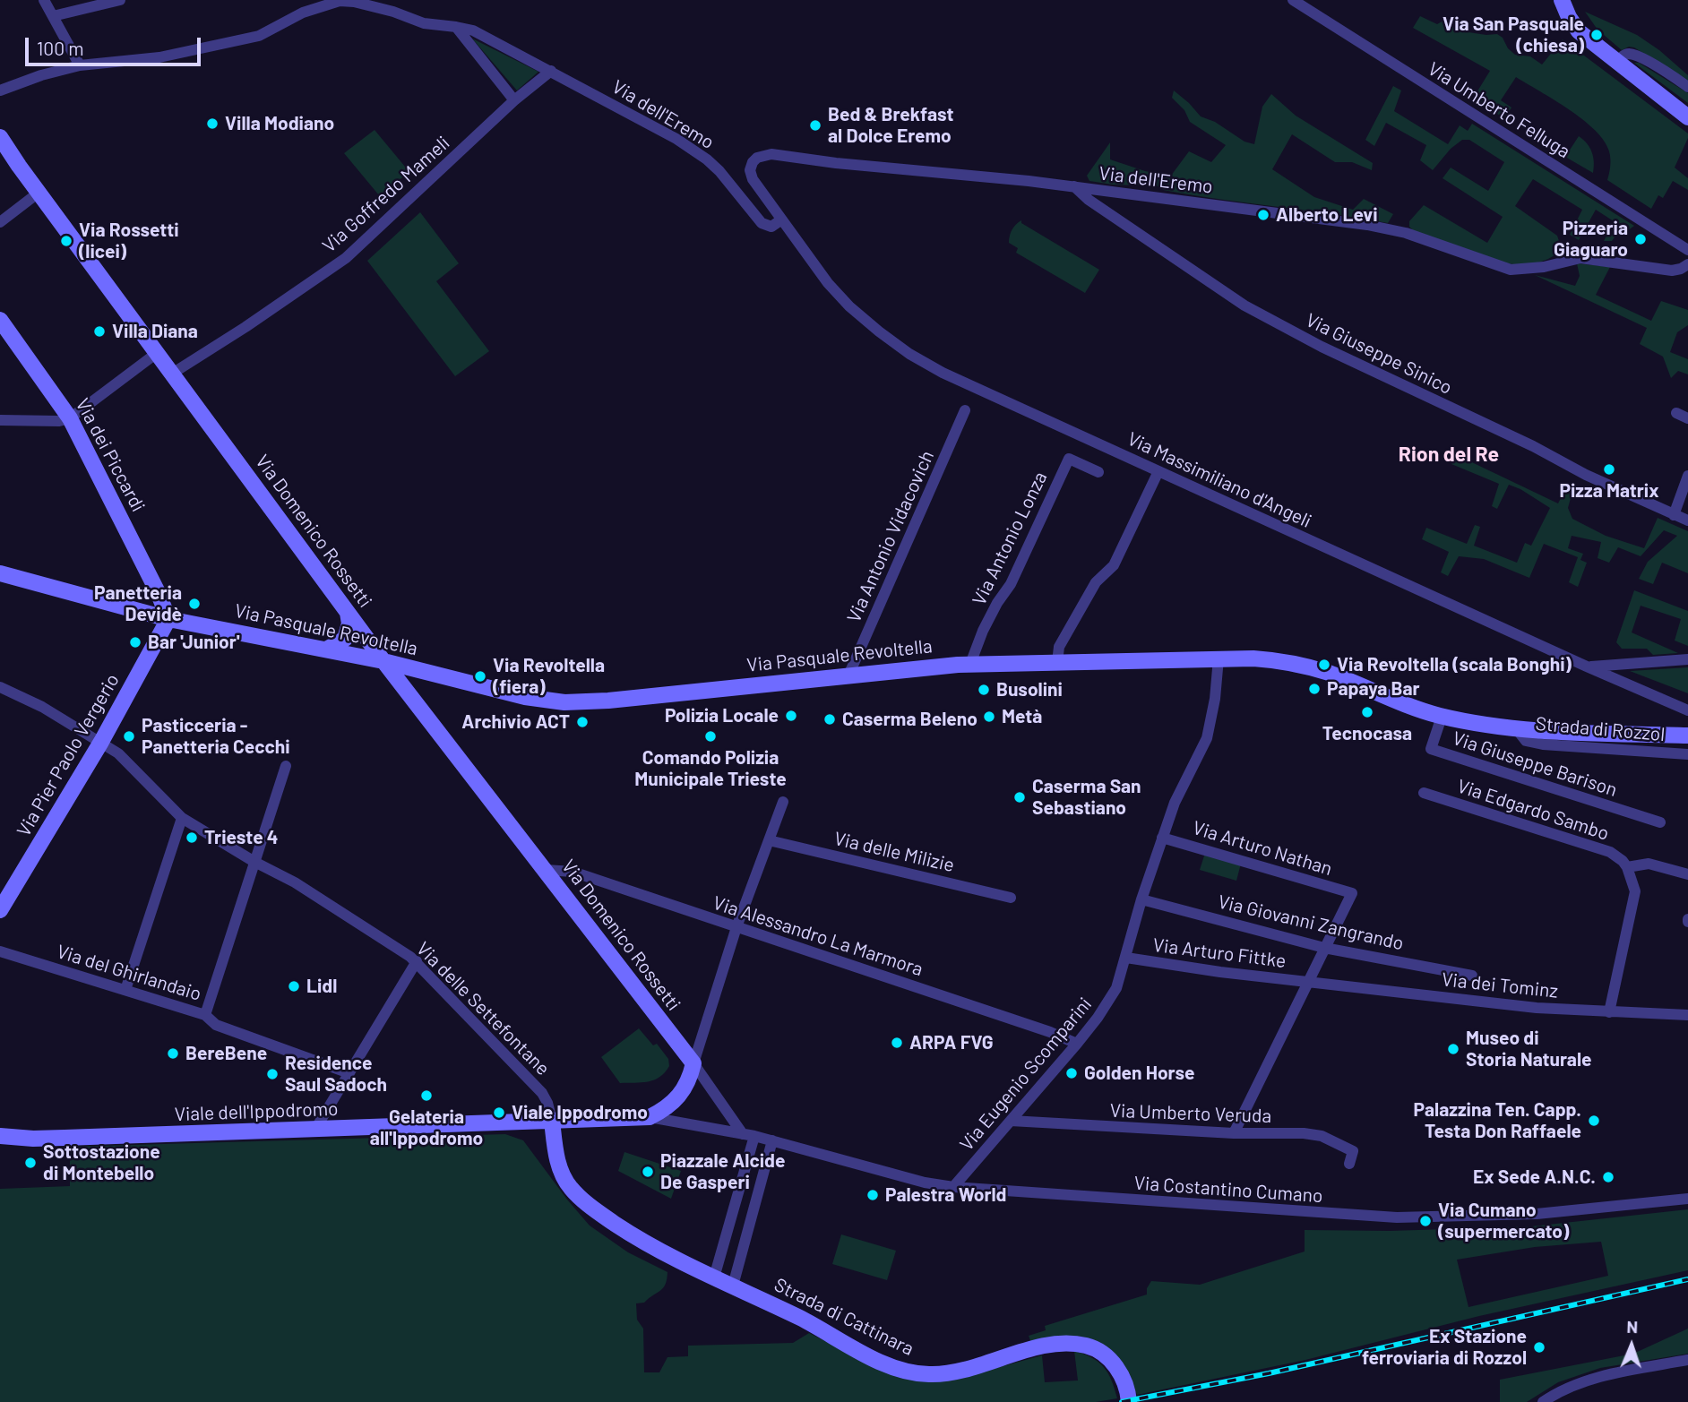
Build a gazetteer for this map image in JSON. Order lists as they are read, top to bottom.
{
  "streets": {
    "main road": [
      "Via dei Piccardi",
      "Via Domenico Rossetti",
      "Via Pasquale Revoltella",
      "Via Pier Paolo Vergerio",
      "Viale dell'Ippodromo",
      "Strada di Cattinara"
    ],
    "street": [
      "Via Umberto Felluga",
      "Via dell'Eremo",
      "Via Goffredo Mameli",
      "Via Giuseppe Sinico",
      "Via Massimiliano d'Angeli",
      "Via Antonio Vidacovich",
      "Via Antonio Lonza",
      "Strada di Rozzol",
      "Via Giuseppe Barison",
      "Via Edgardo Sambo",
      "Via Arturo Nathan",
      "Via delle Milizie",
      "Via Giovanni Zangrando",
      "Via Alessandro La Marmora",
      "Via Arturo Fittke",
      "Via del Ghirlandaio",
      "Via dei Tominz",
      "Via delle Settefontane",
      "Via Eugenio Scomparini",
      "Via Umberto Veruda",
      "Via Costantino Cumano"
    ]
  },
  "crossings": [
    ["Via dell'Eremo", "Via Goffredo Mameli"],
    ["Via dell'Eremo", "Via Giuseppe Sinico"],
    ["Via dell'Eremo", "Via Massimiliano d'Angeli"],
    ["Via Goffredo Mameli", "Via Domenico Rossetti"],
    ["Via dei Piccardi", "Via Pasquale Revoltella"],
    ["Via dei Piccardi", "Via Pier Paolo Vergerio"],
    ["Via Domenico Rossetti", "Via Pasquale Revoltella"],
    ["Via Domenico Rossetti", "Via Alessandro La Marmora"],
    ["Via Antonio Vidacovich", "Via Pasquale Revoltella"],
    ["Via Antonio Lonza", "Via Pasquale Revoltella"],
    ["Via Pasquale Revoltella", "Strada di Rozzol"],
    ["Via Pasquale Revoltella", "Via Pier Paolo Vergerio"],
    ["Via Pasquale Revoltella", "Via Giuseppe Barison"],
    ["Via Pasquale Revoltella", "Via Eugenio Scomparini"],
    ["Via Pier Paolo Vergerio", "Via delle Settefontane"],
    ["Via Arturo Nathan", "Via Giovanni Zangrando"],
    ["Via Arturo Nathan", "Via Eugenio Scomparini"],
    ["Via Giovanni Zangrando", "Via Eugenio Scomparini"],
    ["Via Alessandro La Marmora", "Via Eugenio Scomparini"],
    ["Via Arturo Fittke", "Via dei Tominz"],
    ["Via Arturo Fittke", "Via Eugenio Scomparini"],
    ["Via delle Settefontane", "Viale dell'Ippodromo"],
    ["Via Eugenio Scomparini", "Via Umberto Veruda"],
    ["Via Eugenio Scomparini", "Via Costantino Cumano"]
  ],
  "districts": ["Rion del Re"],
  "places": [
    "Via San Pasquale (chiesa)",
    "Villa Modiano",
    "Bed & Brekfast al Dolce Eremo",
    "Alberto Levi",
    "Pizzeria Giaguaro",
    "Via Rossetti (licei)",
    "Villa Diana",
    "Pizza Matrix",
    "Panetteria Devidè",
    "Bar 'Junior'",
    "Via Revoltella (scala Bonghi)",
    "Via Revoltella (fiera)",
    "Papaya Bar",
    "Busolini",
    "Tecnocasa",
    "Polizia Locale",
    "Metà",
    "Caserma Beleno",
    "Archivio ACT",
    "Pasticceria - Panetteria Cecchi",
    "Comando Polizia Municipale Trieste",
    "Caserma San Sebastiano",
    "Trieste 4",
    "Lidl",
    "ARPA FVG",
    "Museo di Storia Naturale",
    "BereBene",
    "Golden Horse",
    "Residence Saul Sadoch",
    "Gelateria all'Ippodromo",
    "Viale Ippodromo",
    "Palazzina Ten. Capp. Testa Don Raffaele",
    "Sottostazione di Montebello",
    "Piazzale Alcide De Gasperi",
    "Ex Sede A.N.C.",
    "Palestra World",
    "Via Cumano (supermercato)",
    "Ex Stazione ferroviaria di Rozzol"
  ],
  "scale_bar": "100 m",
  "north": "top"
}
